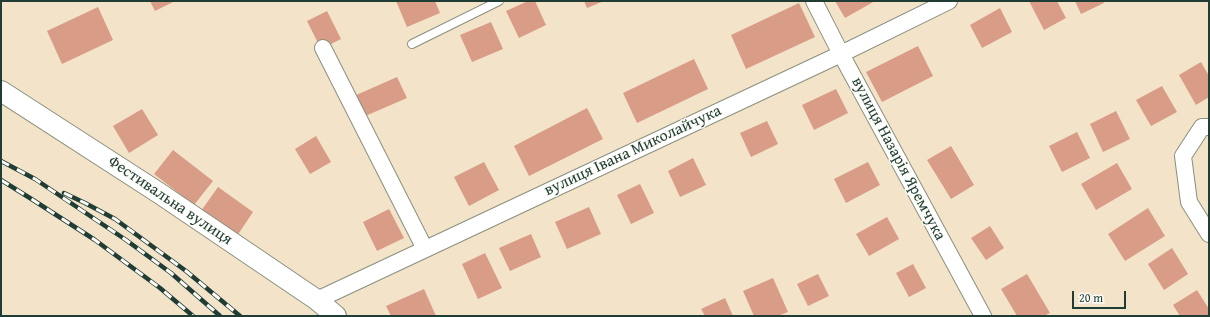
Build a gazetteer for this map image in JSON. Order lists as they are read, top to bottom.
{
  "streets": {
    "street": ["вулиця Івана Миколайчука", "вулиця Назарія Яремчука", "Фестивальна вулиця"]
  },
  "crossings": [
    ["вулиця Івана Миколайчука", "вулиця Назарія Яремчука"],
    ["вулиця Івана Миколайчука", "Фестивальна вулиця"]
  ],
  "scale_bar": "20 m"
}
